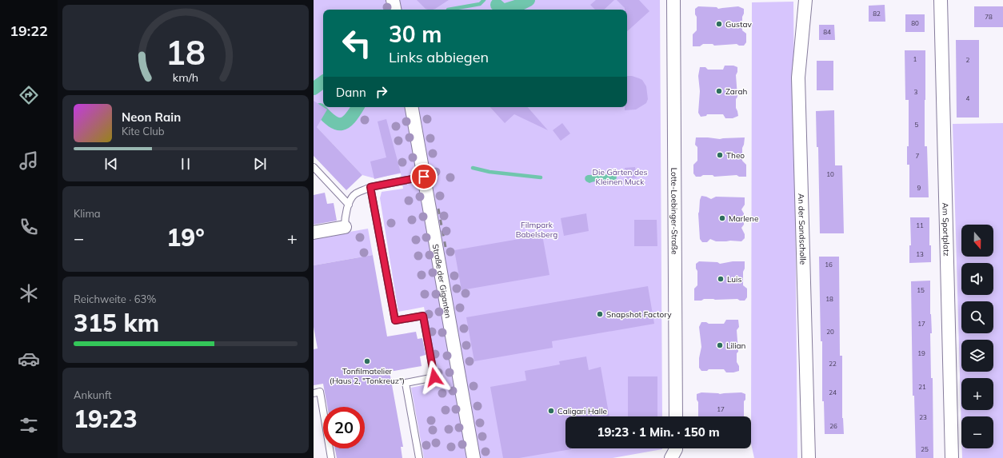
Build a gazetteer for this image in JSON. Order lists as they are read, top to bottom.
{
  "streets": {
    "street": [
      "Lotte-Loebinger-Straße",
      "An der Sandscholle",
      "Am Sportplatz",
      "Straße der Giganten"
    ]
  },
  "parks": ["Die Gärten des Kleinen Muck", "Filmpark Babelsberg"],
  "places": [
    "Gustav",
    "Zarah",
    "Theo",
    "Marlene",
    "Luis",
    "Snapshot Factory",
    "Lilian",
    "Tonfilmatelier (Haus 2, \"Tonkreuz\")",
    "Caligari Halle"
  ],
  "house_numbers": [
    "82",
    "78",
    "80",
    "84",
    "1",
    "2",
    "3",
    "4",
    "5",
    "7",
    "10",
    "9",
    "11",
    "13",
    "16",
    "15",
    "18",
    "17",
    "20",
    "19",
    "22",
    "21",
    "24",
    "17",
    "23",
    "26",
    "25"
  ],
  "north": "bottom",
  "page": {
    "tabs": "19:22",
    "turn": ["30 m", "Links abbiegen"],
    "then": "Dann",
    "song": ["Neon Rain", "Kite Club"],
    "tile": [
      "Klima",
      ["Reichweite · 63%", "315 km"],
      ["Ankunft", "19:23"]
    ],
    "heat": ["−", "19°", "+"],
    "map_buttons": ["+", "−"],
    "limit": "20",
    "trip": "19:23 · 1 Min. · 150 m",
    "gauge": ["18", "km/h"]
  }
}
